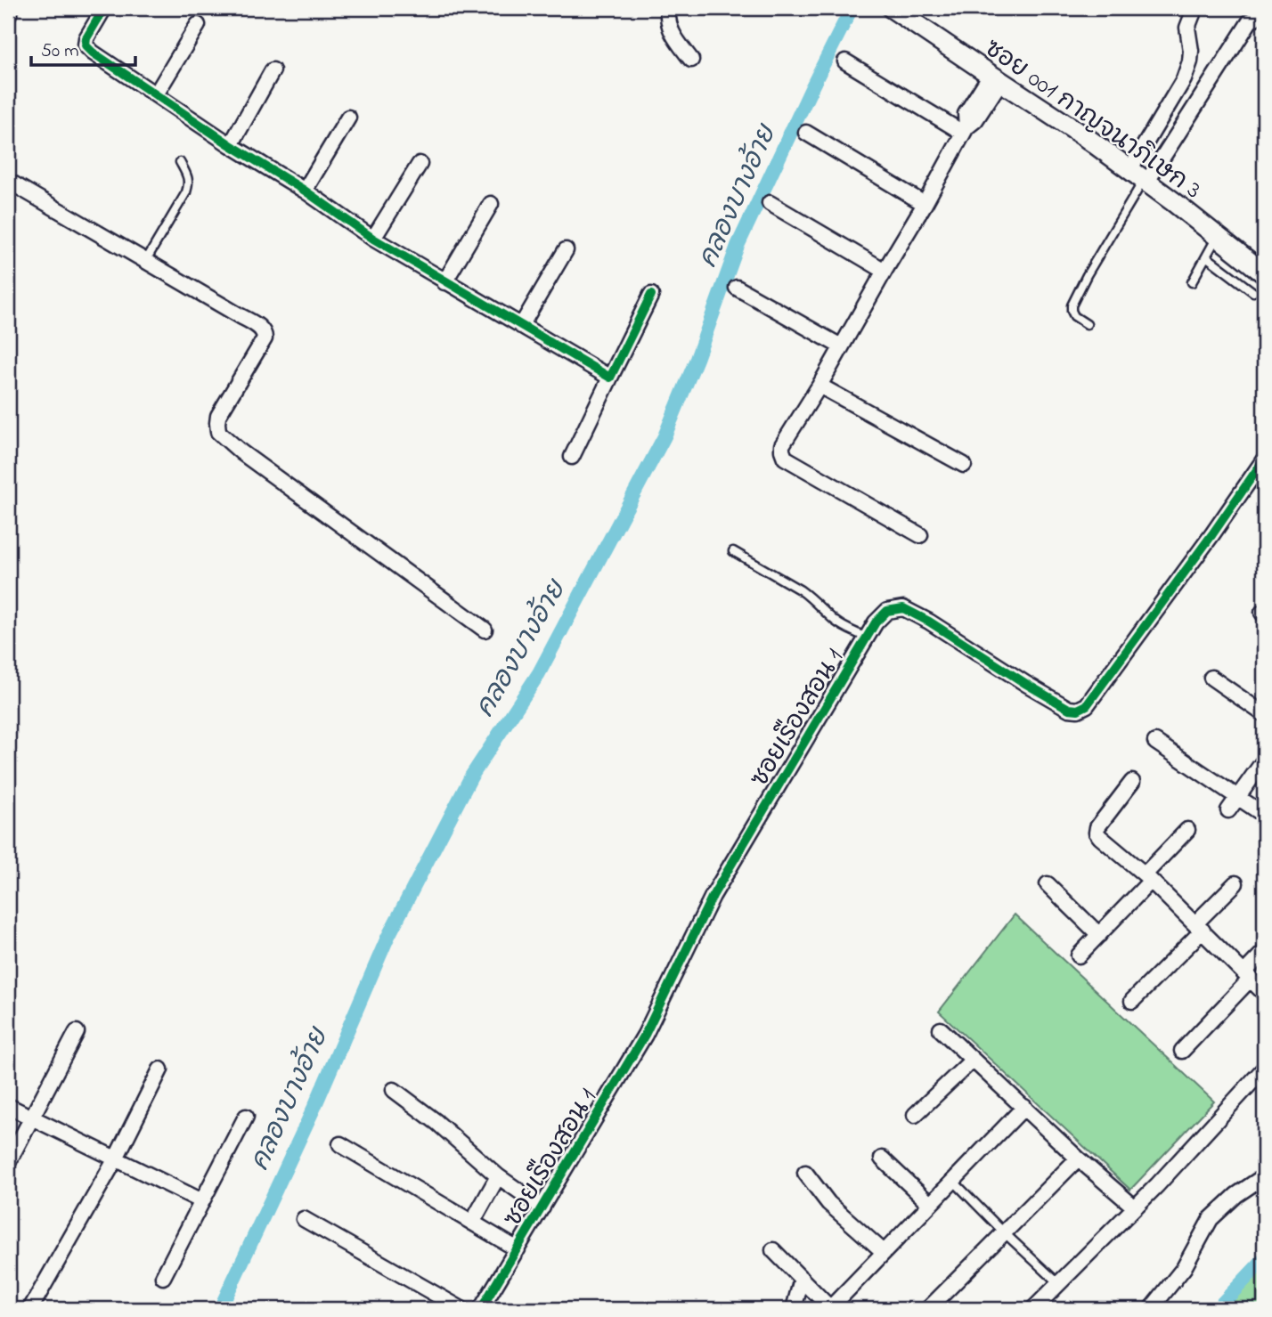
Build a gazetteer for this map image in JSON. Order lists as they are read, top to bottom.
{
  "streets": {
    "street": ["ซอย 001 กาญจนาภิเษก 3", "ซอยเรืองสอน 1"]
  },
  "water": ["คลองบางอ้าย"],
  "scale_bar": "50 m"
}
